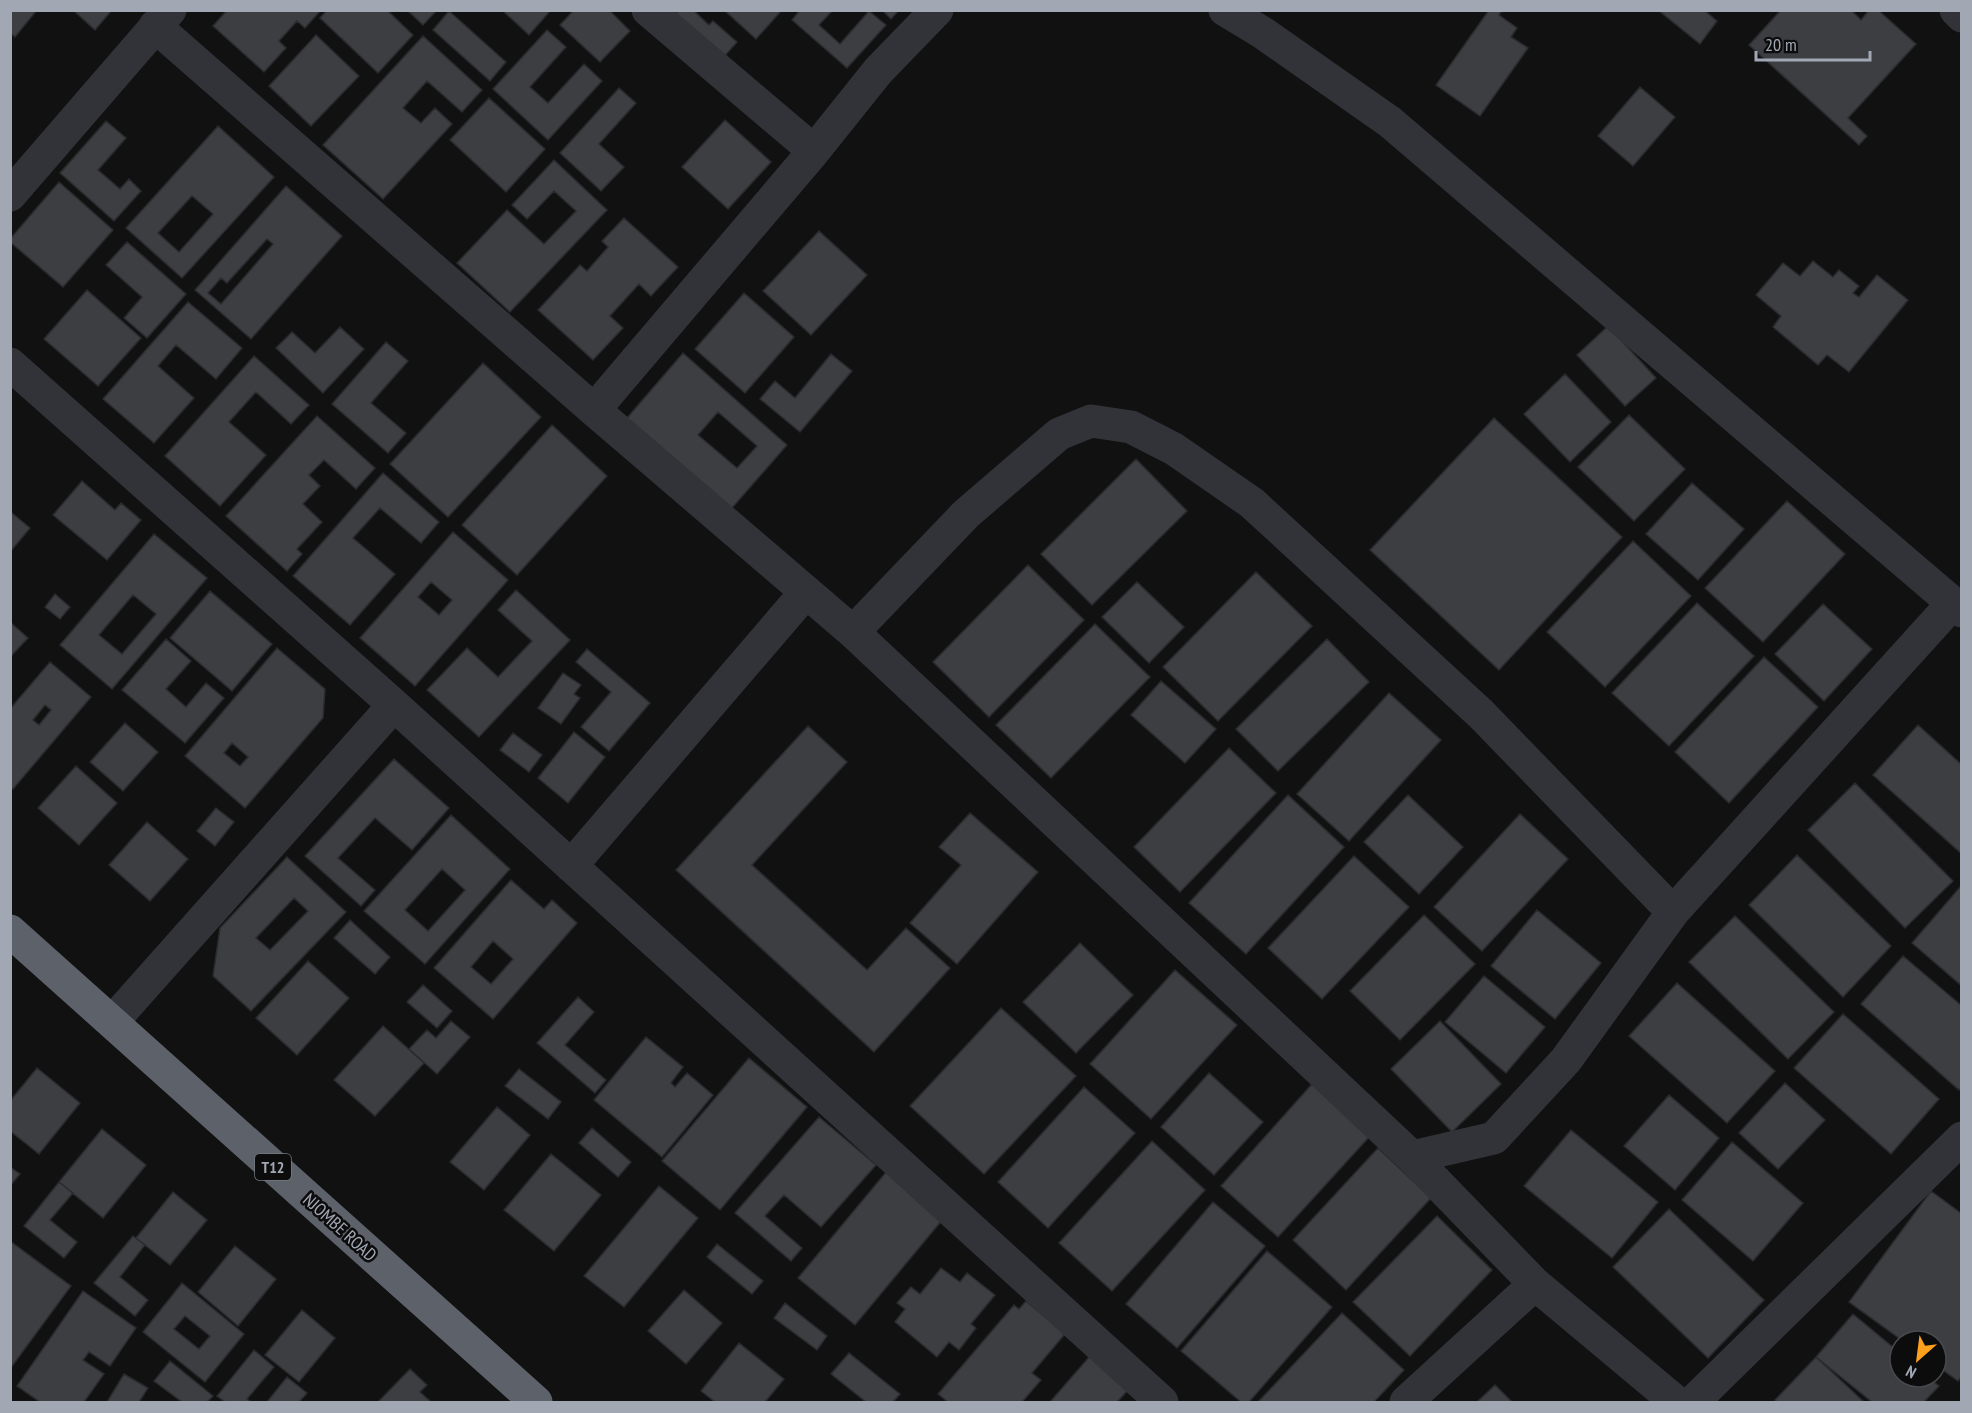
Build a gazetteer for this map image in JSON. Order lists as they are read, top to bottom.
{
  "streets": {
    "highway": ["T12", "NJOMBE ROAD"]
  },
  "scale_bar": "20 m",
  "north": "bottom left"
}
